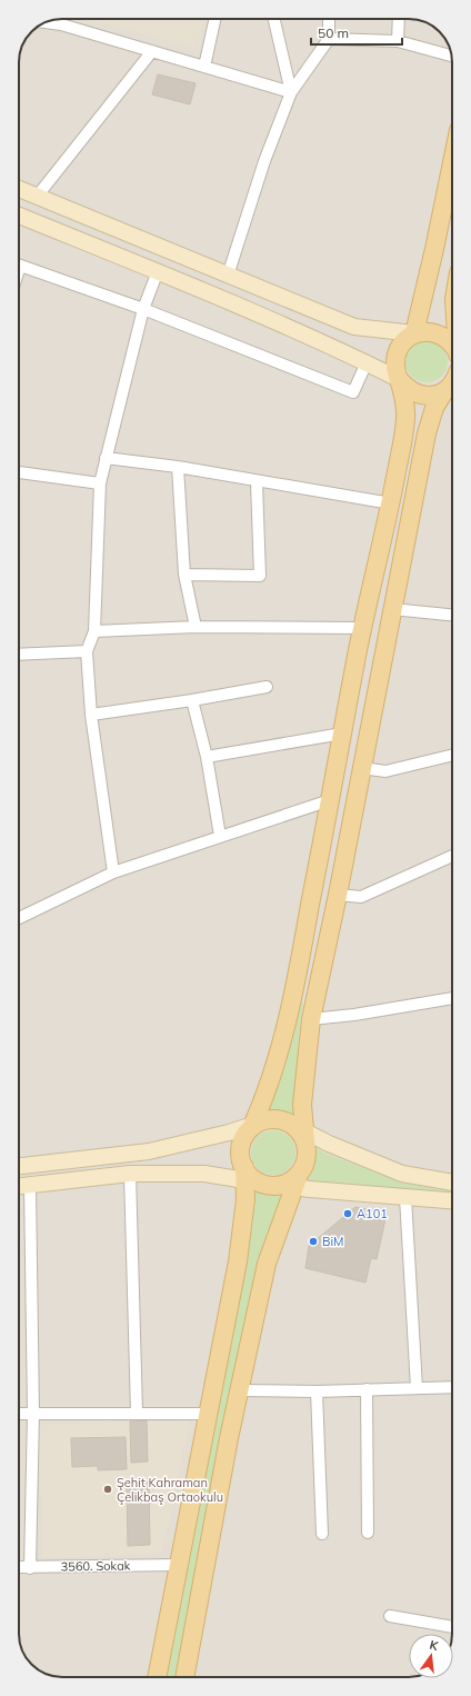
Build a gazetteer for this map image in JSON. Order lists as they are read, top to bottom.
{
  "streets": {
    "street": ["3560. Sokak"]
  },
  "places": ["A101", "BiM", "Şehit Kahraman Çelikbaş Ortaokulu"],
  "scale_bar": "50 m",
  "north": "top"
}
